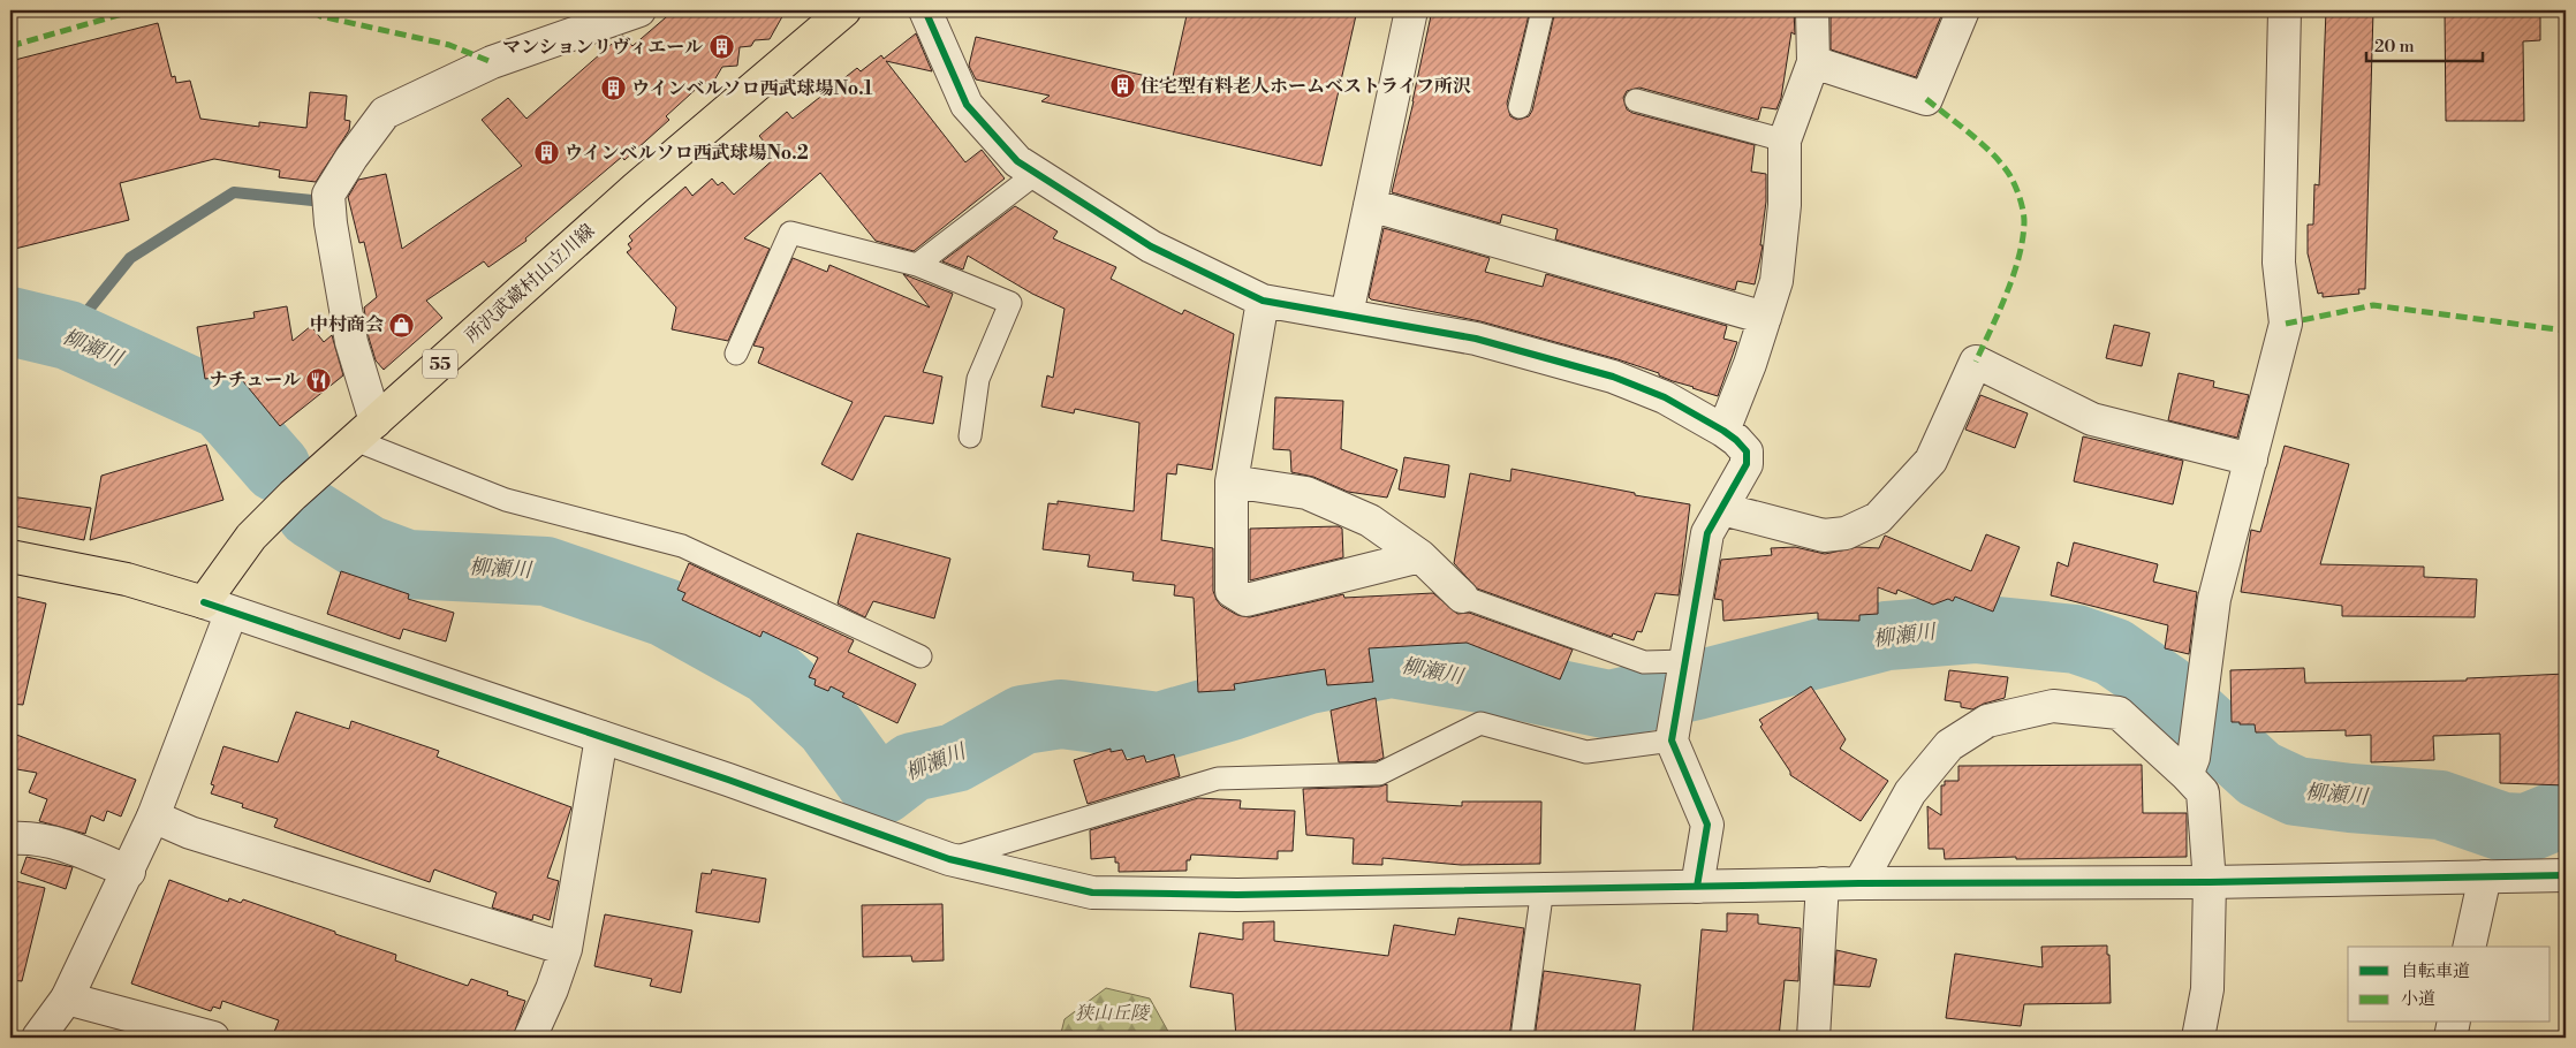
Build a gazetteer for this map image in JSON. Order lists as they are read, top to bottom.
{
  "streets": {
    "main road": ["所沢武蔵村山立川線", "55"]
  },
  "water": ["柳瀬川"],
  "parks": ["狭山丘陵"],
  "places": {
    "building": [
      "マンションリヴィエール",
      "住宅型有料老人ホームベストライフ所沢",
      "ウインベルソロ西武球場No.1",
      "ウインベルソロ西武球場No.2"
    ],
    "shop": ["中村商会"],
    "restaurant": ["ナチュール"]
  },
  "legend": ["自転車道", "小道"],
  "scale_bar": "20 m"
}
